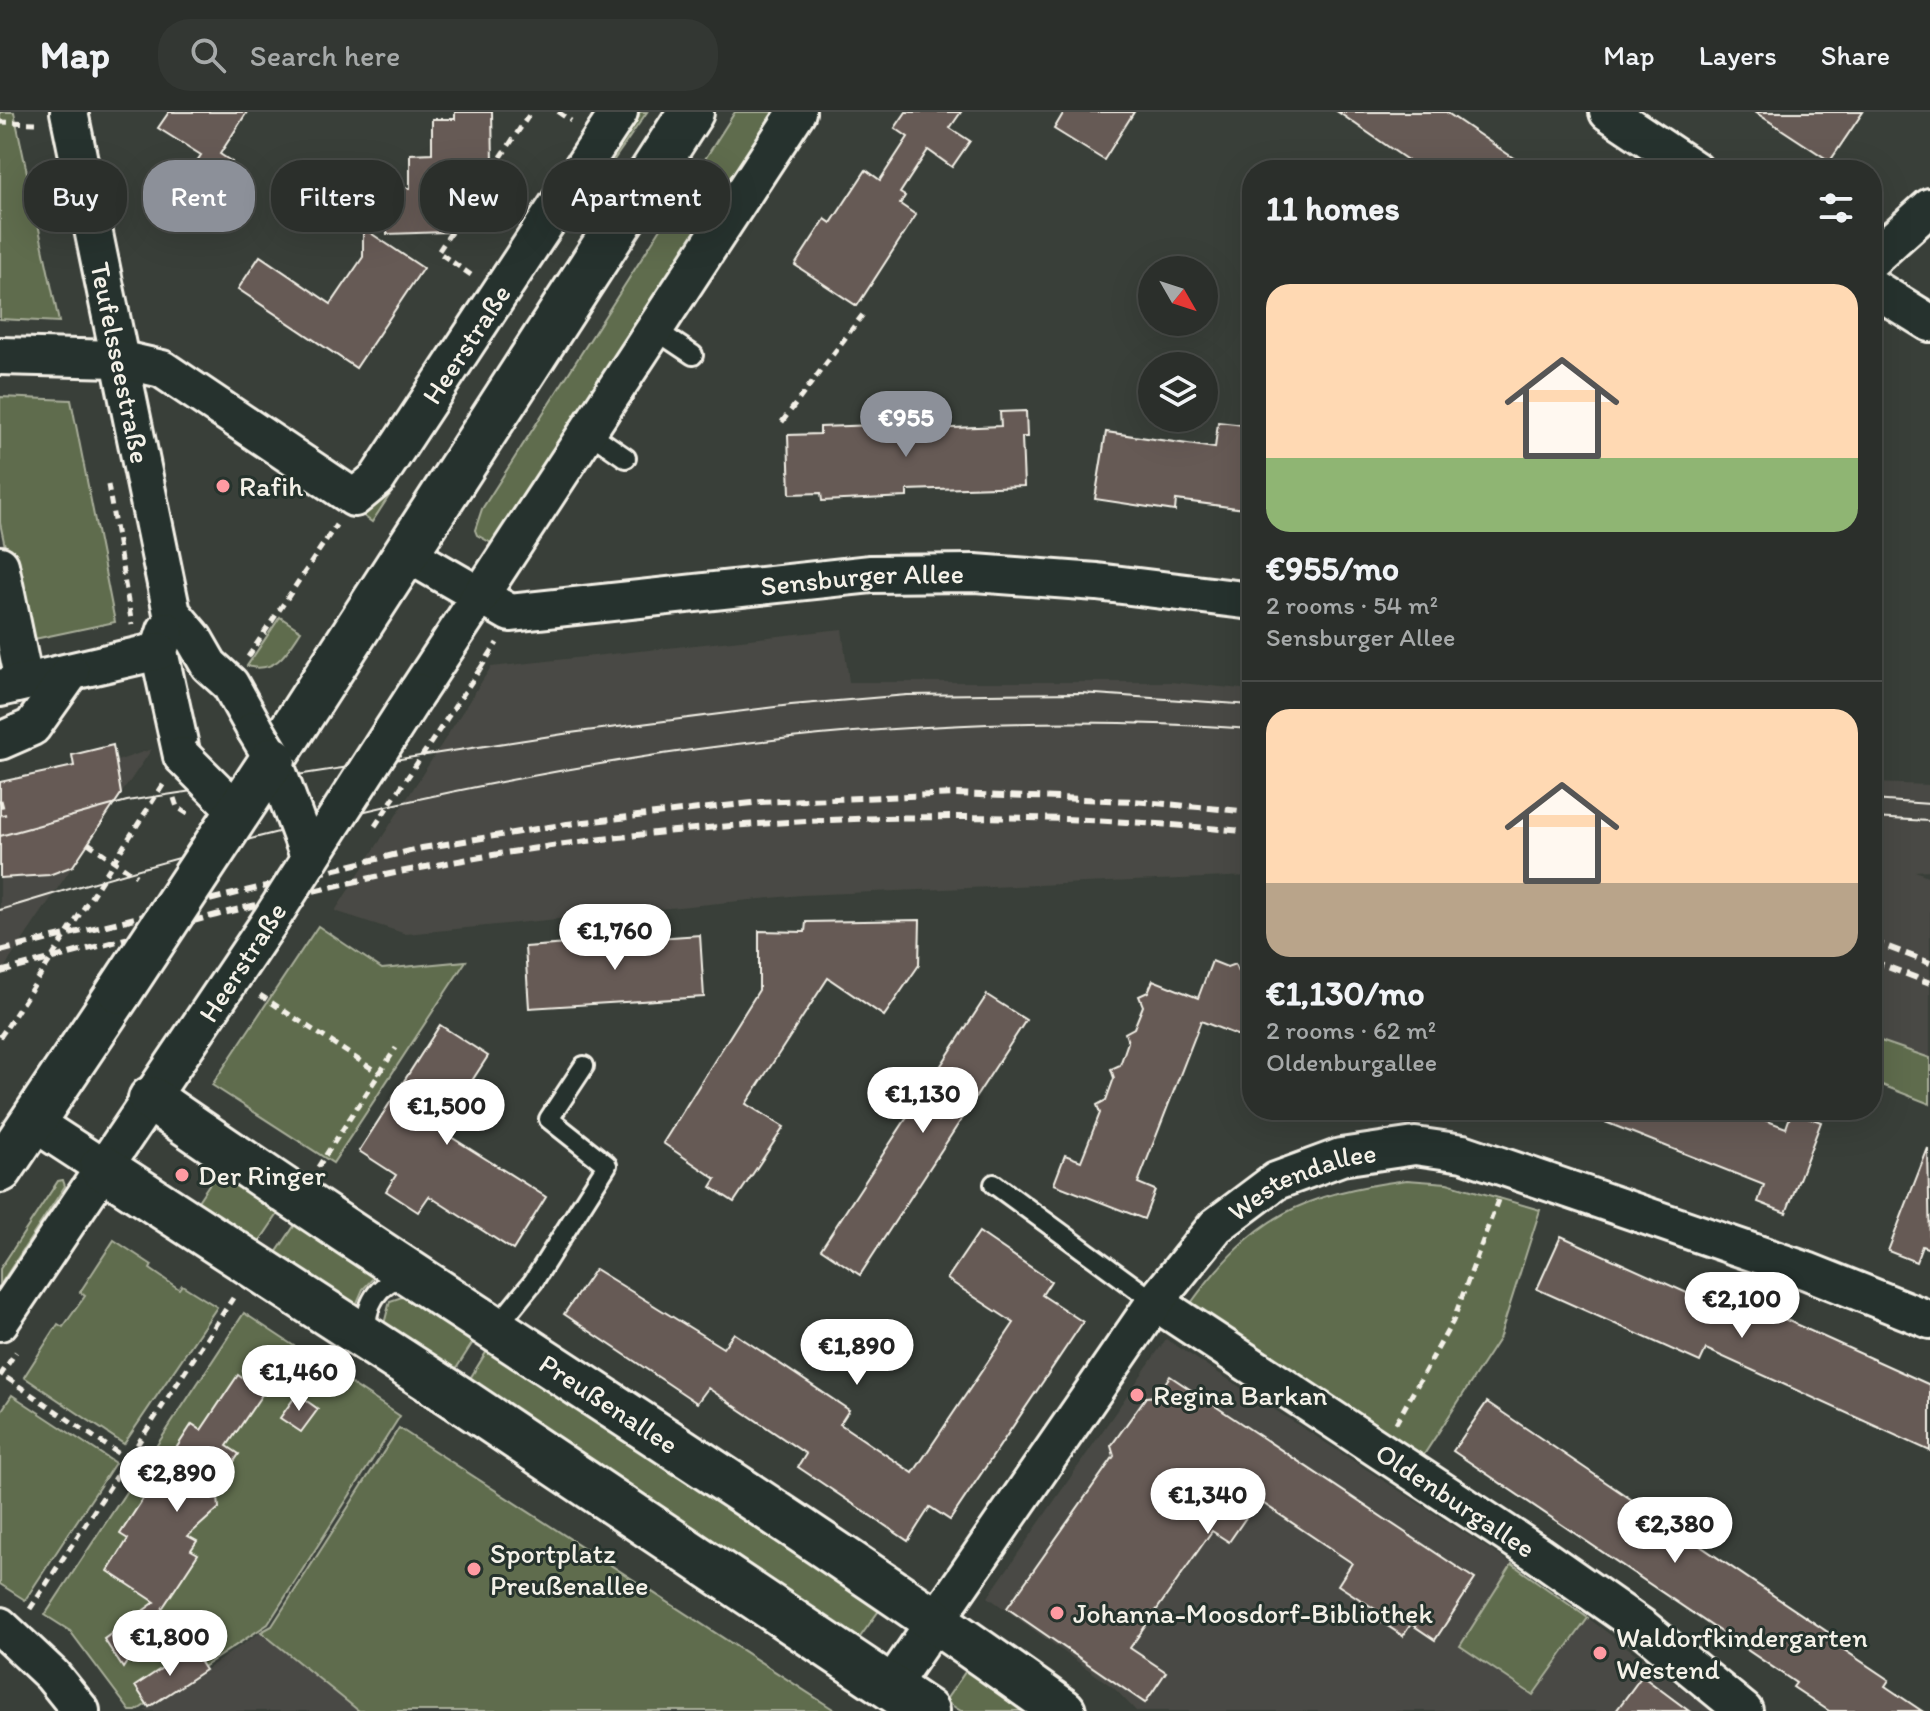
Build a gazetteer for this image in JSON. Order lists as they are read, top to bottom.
{
  "streets": {
    "street": [
      "Heerstraße",
      "Teufelsseestraße",
      "Sensburger Allee",
      "Westendallee",
      "Preußenallee",
      "Oldenburgallee"
    ]
  },
  "crossings": [
    ["Heerstraße", "Teufelsseestraße"],
    ["Heerstraße", "Sensburger Allee"],
    ["Heerstraße", "Preußenallee"],
    ["Westendallee", "Preußenallee"],
    ["Westendallee", "Oldenburgallee"]
  ],
  "places": [
    "Rafih",
    "Der Ringer",
    "Regina Barkan",
    "Sportplatz Preußenallee",
    "Johanna-Moosdorf-Bibliothek",
    "Waldorfkindergarten Westend"
  ],
  "north": "bottom right",
  "page": {
    "header": "Map",
    "search": "Search here",
    "nav": ["Map", "Layers", "Share"],
    "chip": [
      "Buy",
      "Rent",
      "Filters",
      "New",
      "Apartment"
    ],
    "heading": "11 homes",
    "list": [
      {
        "name": "€955/mo",
        "note": "2 rooms · 54 m² · Sensburger Allee"
      },
      {
        "name": "€1,130/mo",
        "note": "2 rooms · 62 m² · Oldenburgallee"
      }
    ],
    "price": [
      "€955",
      "€1,760",
      "€1,130",
      "€1,500",
      "€2,100",
      "€1,890",
      "€1,460",
      "€2,890",
      "€1,340",
      "€2,380",
      "€1,800"
    ]
  }
}
